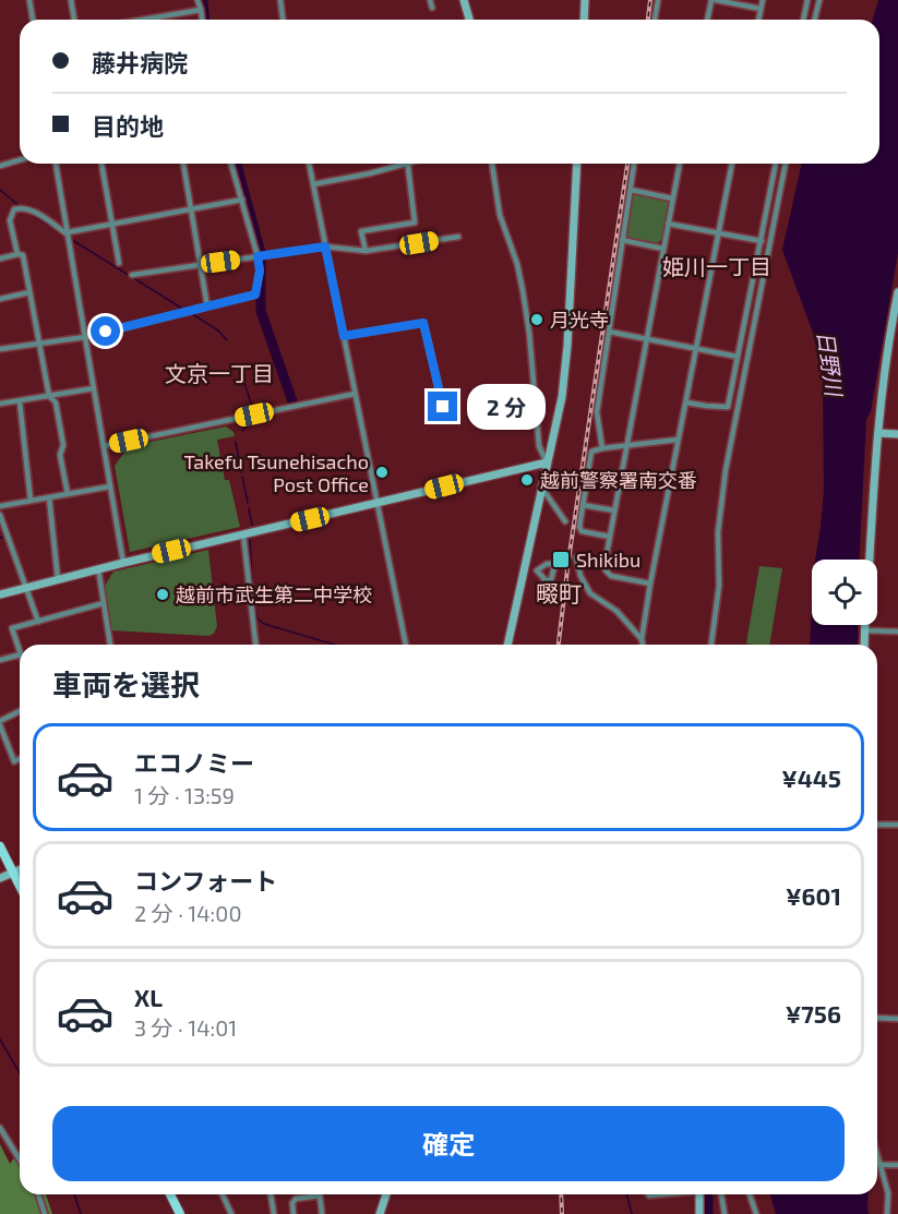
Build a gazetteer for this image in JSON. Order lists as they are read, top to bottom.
{
  "districts": ["姫川一丁目", "文京一丁目", "畷町"],
  "water": ["日野川"],
  "places": {
    "other": [
      "月光寺",
      "Takefu Tsunehisacho Post Office",
      "越前警察署南交番",
      "越前市武生第二中学校"
    ],
    "transit": ["Shikibu"]
  },
  "page": {
    "banner": ["藤井病院", "目的地"],
    "bubble": "2 分",
    "heading": "車両を選択",
    "list": [
      {
        "name": "エコノミー",
        "note": "1 分 · 13:59",
        "value": "¥445"
      },
      {
        "name": "コンフォート",
        "note": "2 分 · 14:00",
        "value": "¥601"
      },
      {
        "name": "XL",
        "note": "3 分 · 14:01",
        "value": "¥756"
      }
    ],
    "buttons": "確定"
  }
}
